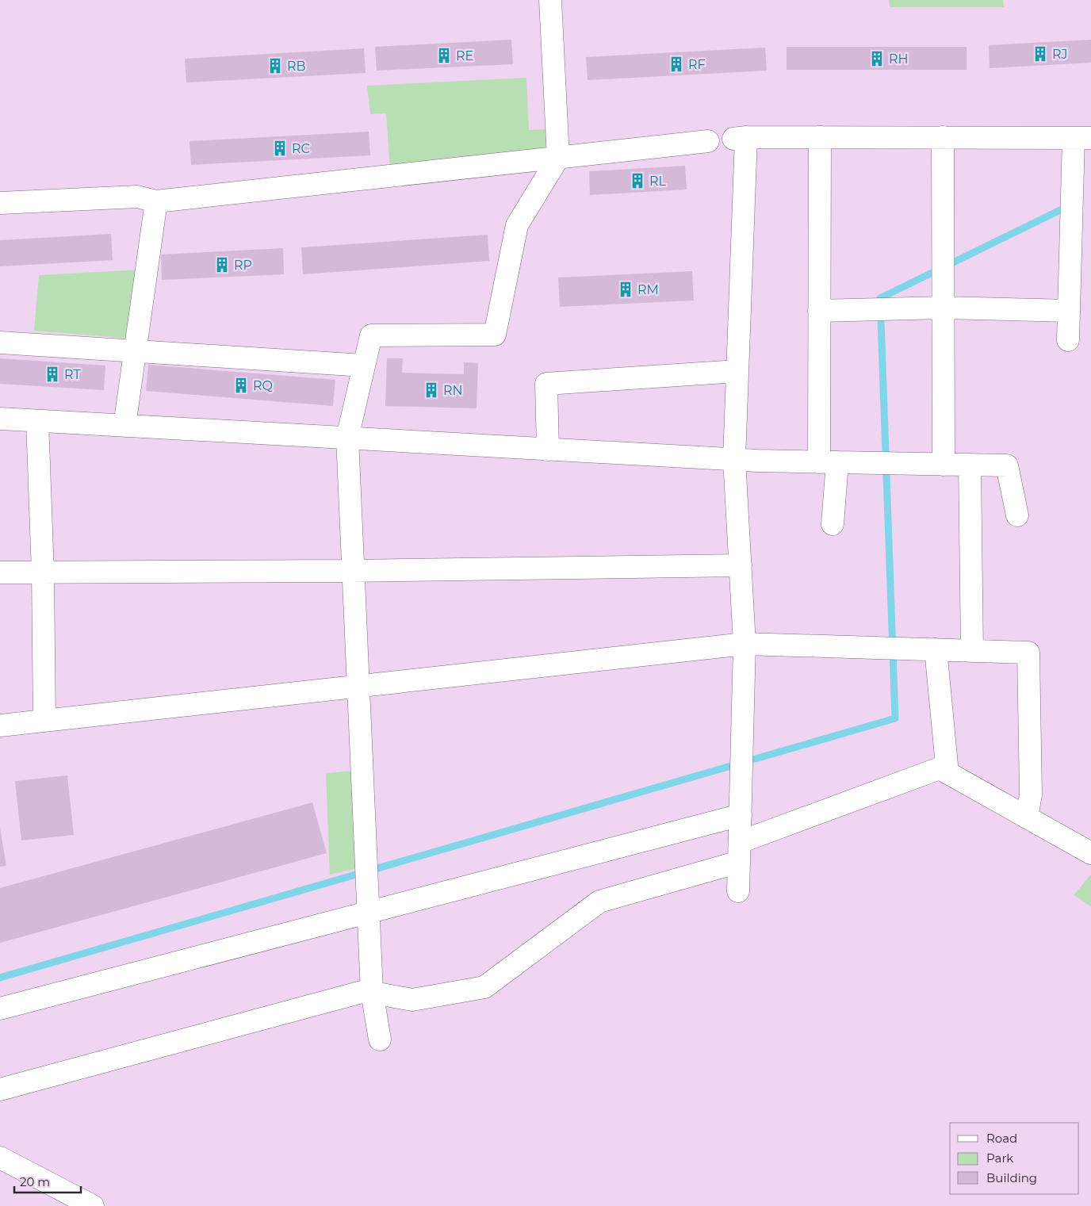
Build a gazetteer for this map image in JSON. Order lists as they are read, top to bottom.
{
  "places": {
    "building": [
      "RJ",
      "RE",
      "RH",
      "RF",
      "RB",
      "RC",
      "RL",
      "RP",
      "RM",
      "RT",
      "RQ",
      "RN"
    ]
  },
  "legend": ["Road", "Park", "Building"],
  "scale_bar": "20 m"
}
